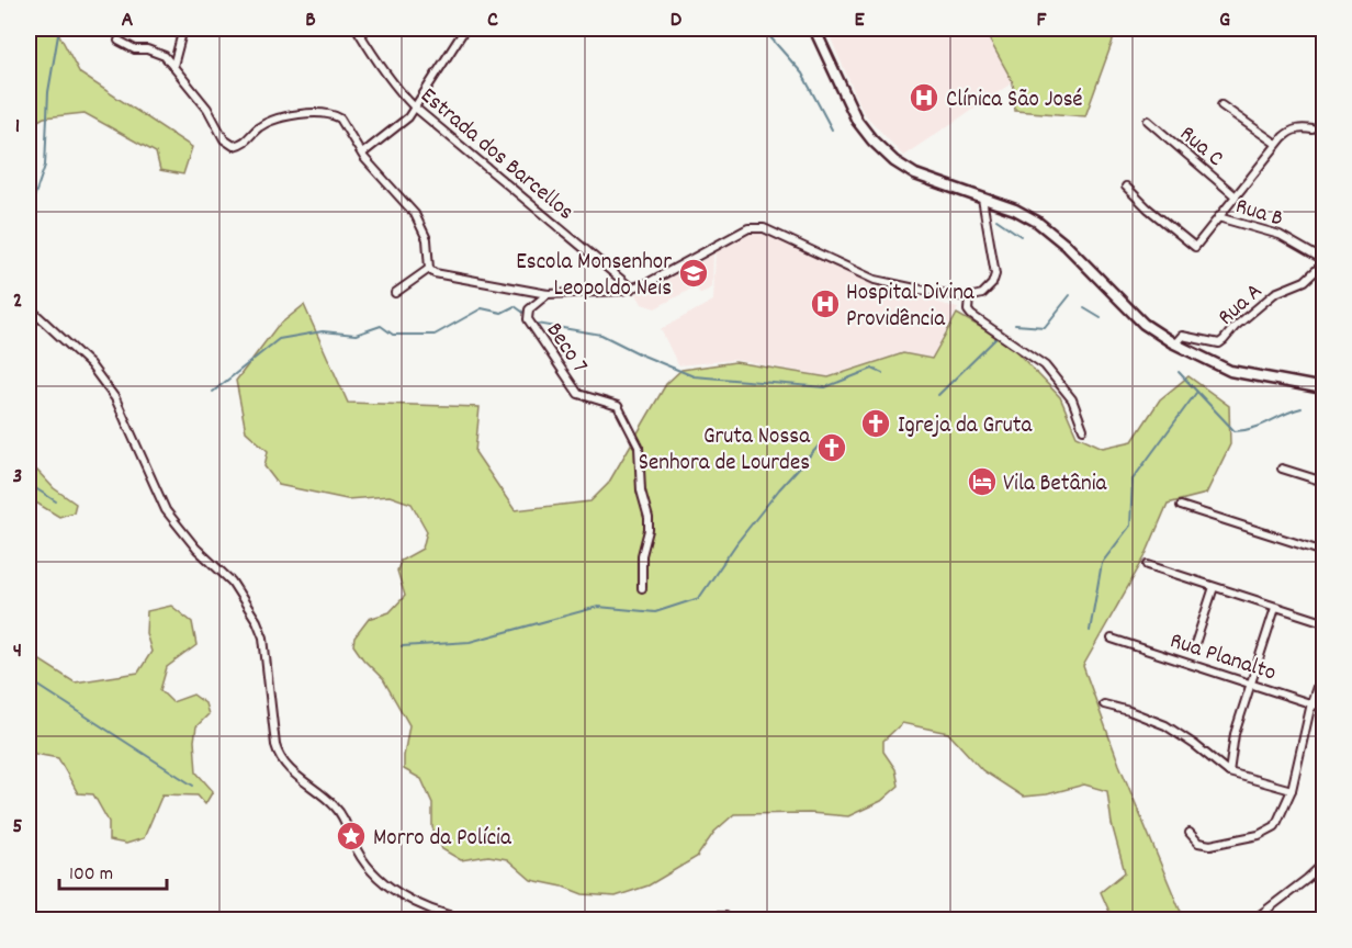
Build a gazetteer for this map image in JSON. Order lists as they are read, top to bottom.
{
  "streets": {
    "street": [
      "Rua C",
      "Estrada dos Barcellos",
      "Rua B",
      "Rua A",
      "Beco 7",
      "Rua Planalto"
    ]
  },
  "crossings": [
    ["Rua B", "Rua A"]
  ],
  "places": {
    "hospital": ["Clínica São José", "Hospital Divina Providência"],
    "school or university": ["Escola Monsenhor Leopoldo Neis"],
    "church": ["Igreja da Gruta", "Gruta Nossa Senhora de Lourdes"],
    "hotel": ["Vila Betânia"],
    "place": ["Morro da Polícia"]
  },
  "scale_bar": "100 m",
  "grid": {
    "columns": [
      "A",
      "B",
      "C",
      "D",
      "E",
      "F",
      "G"
    ],
    "rows": [
      "1",
      "2",
      "3",
      "4",
      "5"
    ]
  }
}
